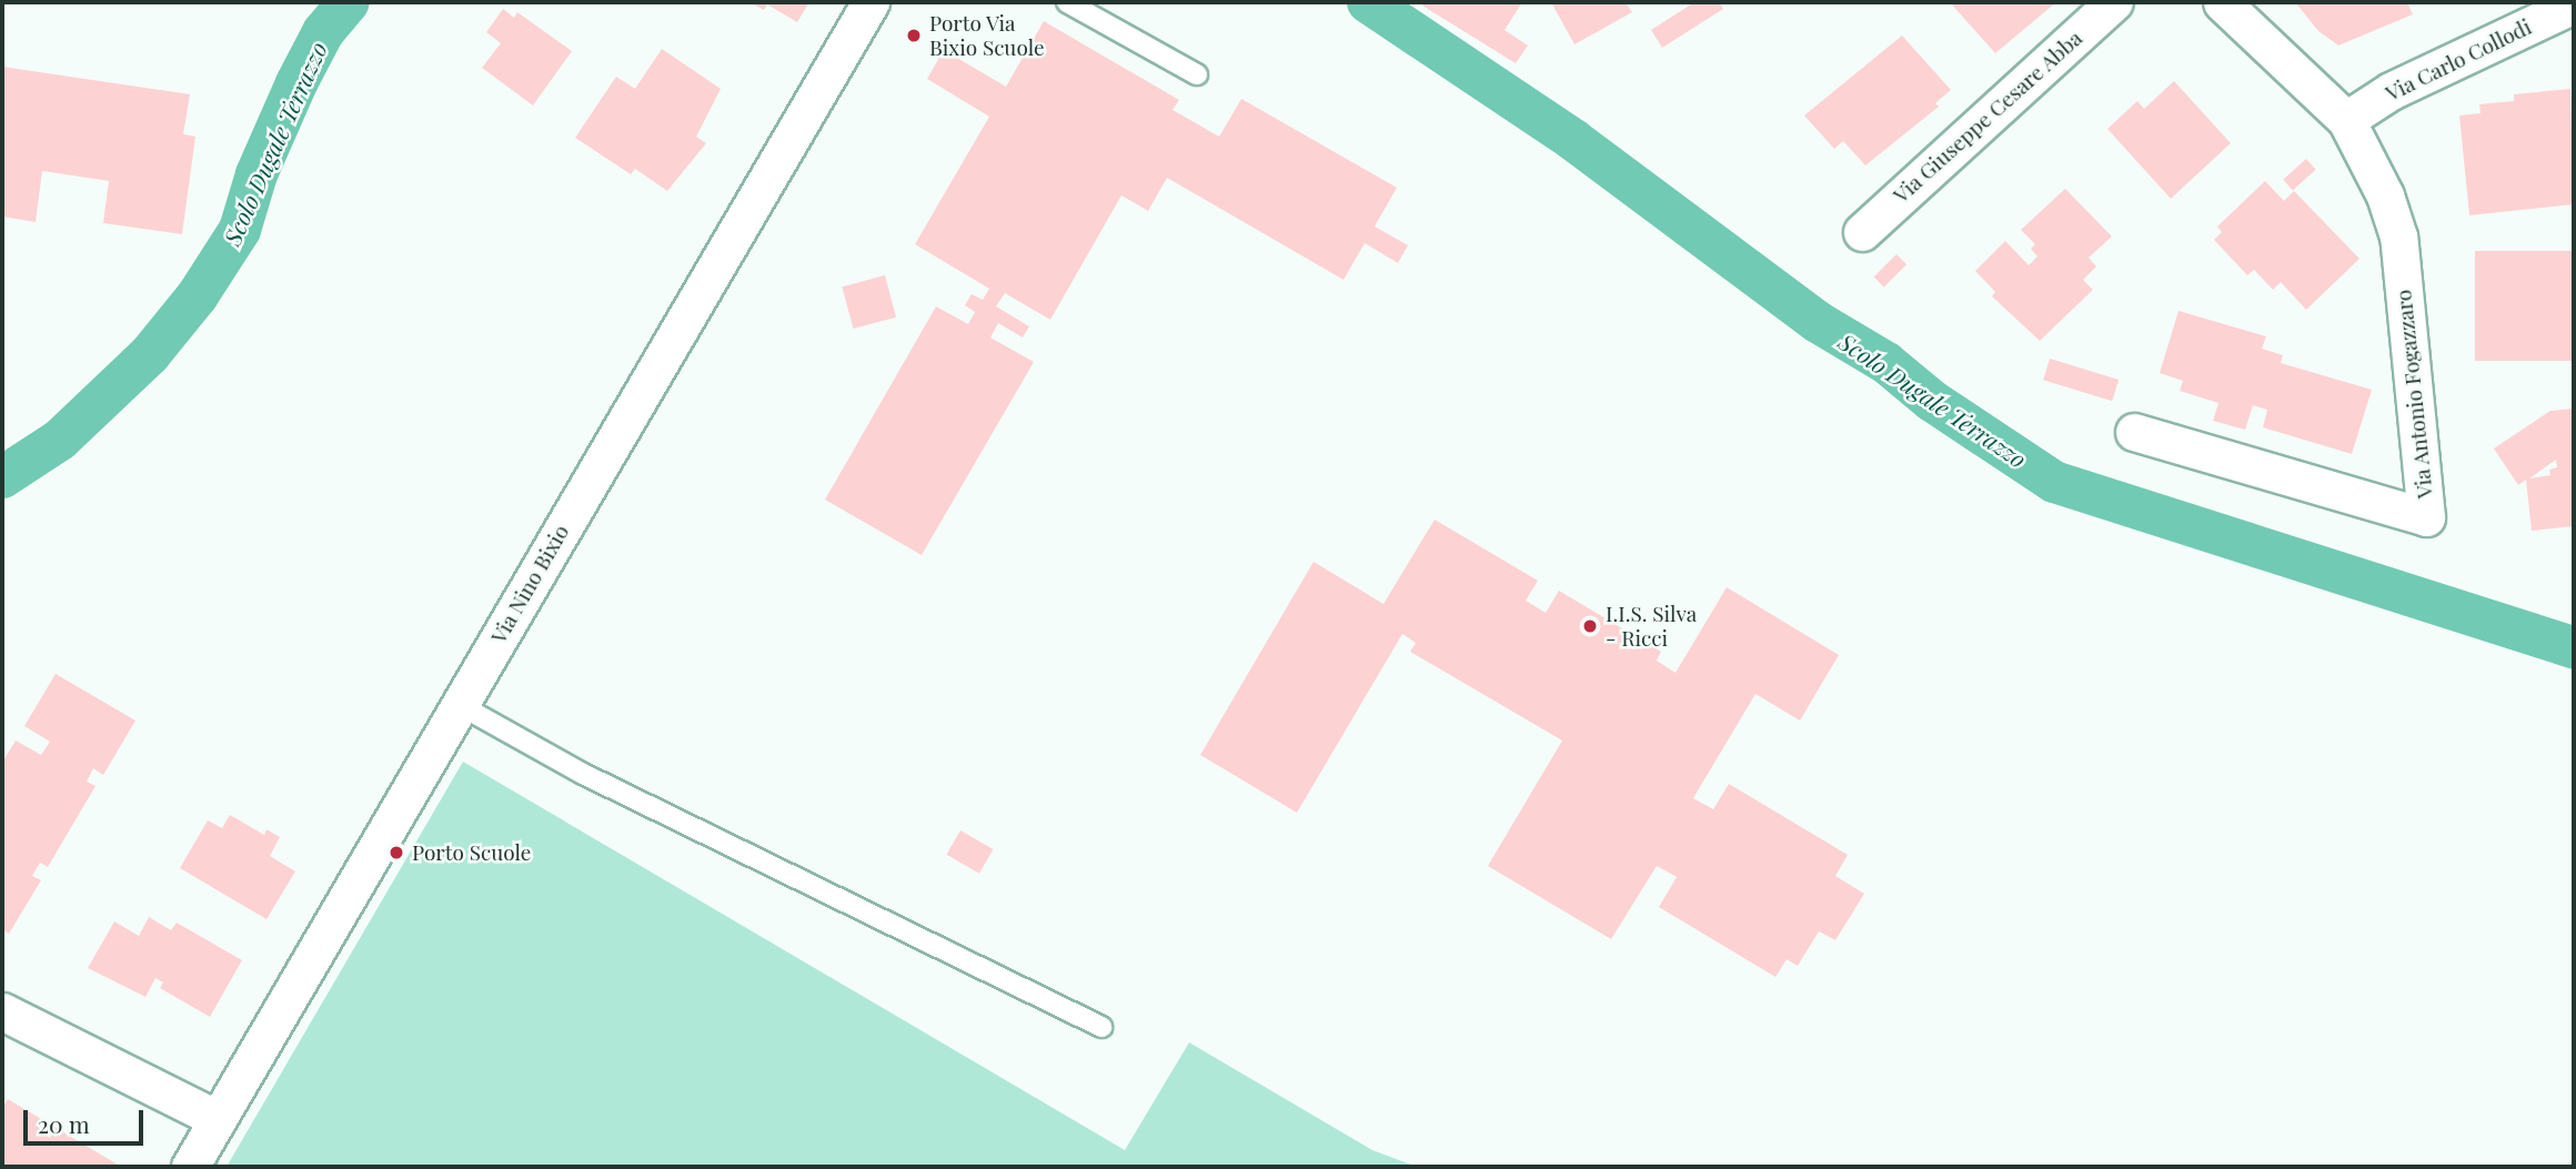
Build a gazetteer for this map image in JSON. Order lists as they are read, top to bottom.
{
  "streets": {
    "street": [
      "Via Carlo Collodi",
      "Via Giuseppe Cesare Abba",
      "Via Antonio Fogazzaro",
      "Via Nino Bixio"
    ]
  },
  "crossings": [
    ["Via Carlo Collodi", "Via Antonio Fogazzaro"]
  ],
  "water": ["Scolo Dugale Terrazzo"],
  "places": ["Porto Via Bixio Scuole", "I.I.S. Silva - Ricci", "Porto Scuole"],
  "scale_bar": "20 m"
}
